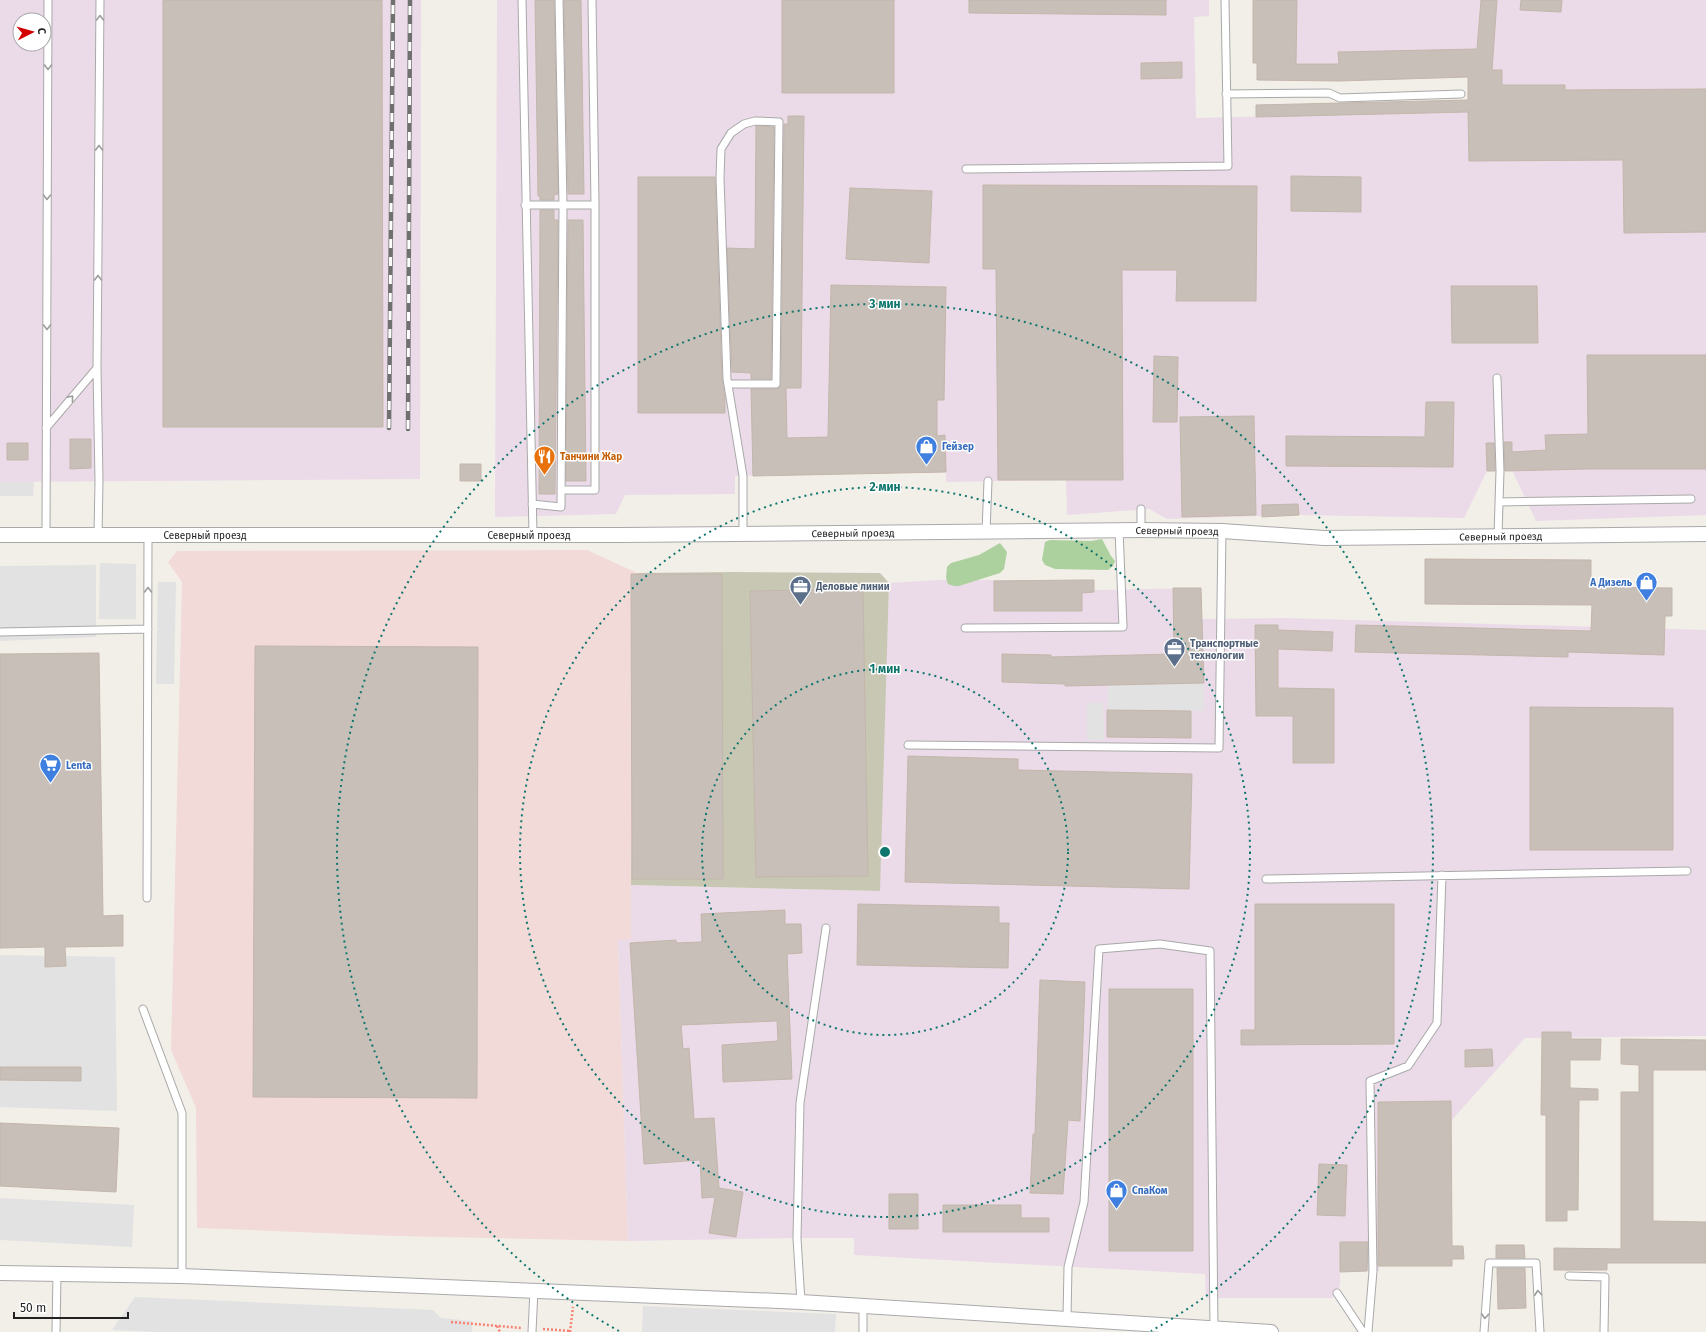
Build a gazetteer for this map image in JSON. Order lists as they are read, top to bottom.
{
  "streets": {
    "street": ["Северный проезд"]
  },
  "places": {
    "shop": ["Гейзер", "А Дизель", "СпаКом"],
    "restaurant": ["Танчини Жар"],
    "office": ["Деловые линии", "Транспортные технологии"],
    "supermarket": ["Lenta"]
  },
  "scale_bar": "50 m",
  "north": "right",
  "rings": ["3 мин", "2 мин", "1 мин"]
}
